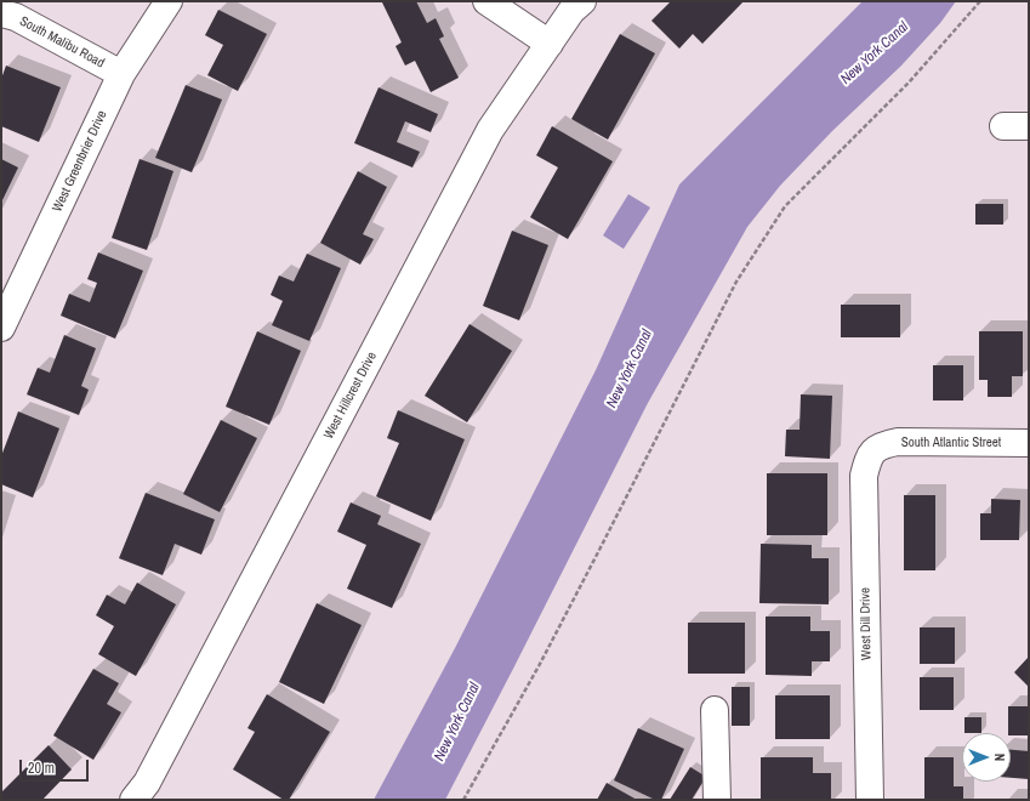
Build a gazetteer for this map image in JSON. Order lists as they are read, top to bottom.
{
  "streets": {
    "street": [
      "South Malibu Road",
      "West Greenbrier Drive",
      "West Hillcrest Drive",
      "South Atlantic Street",
      "West Dill Drive"
    ]
  },
  "crossings": [
    ["South Malibu Road", "West Greenbrier Drive"],
    ["South Atlantic Street", "West Dill Drive"]
  ],
  "water": ["New York Canal"],
  "scale_bar": "20 m",
  "north": "right"
}
